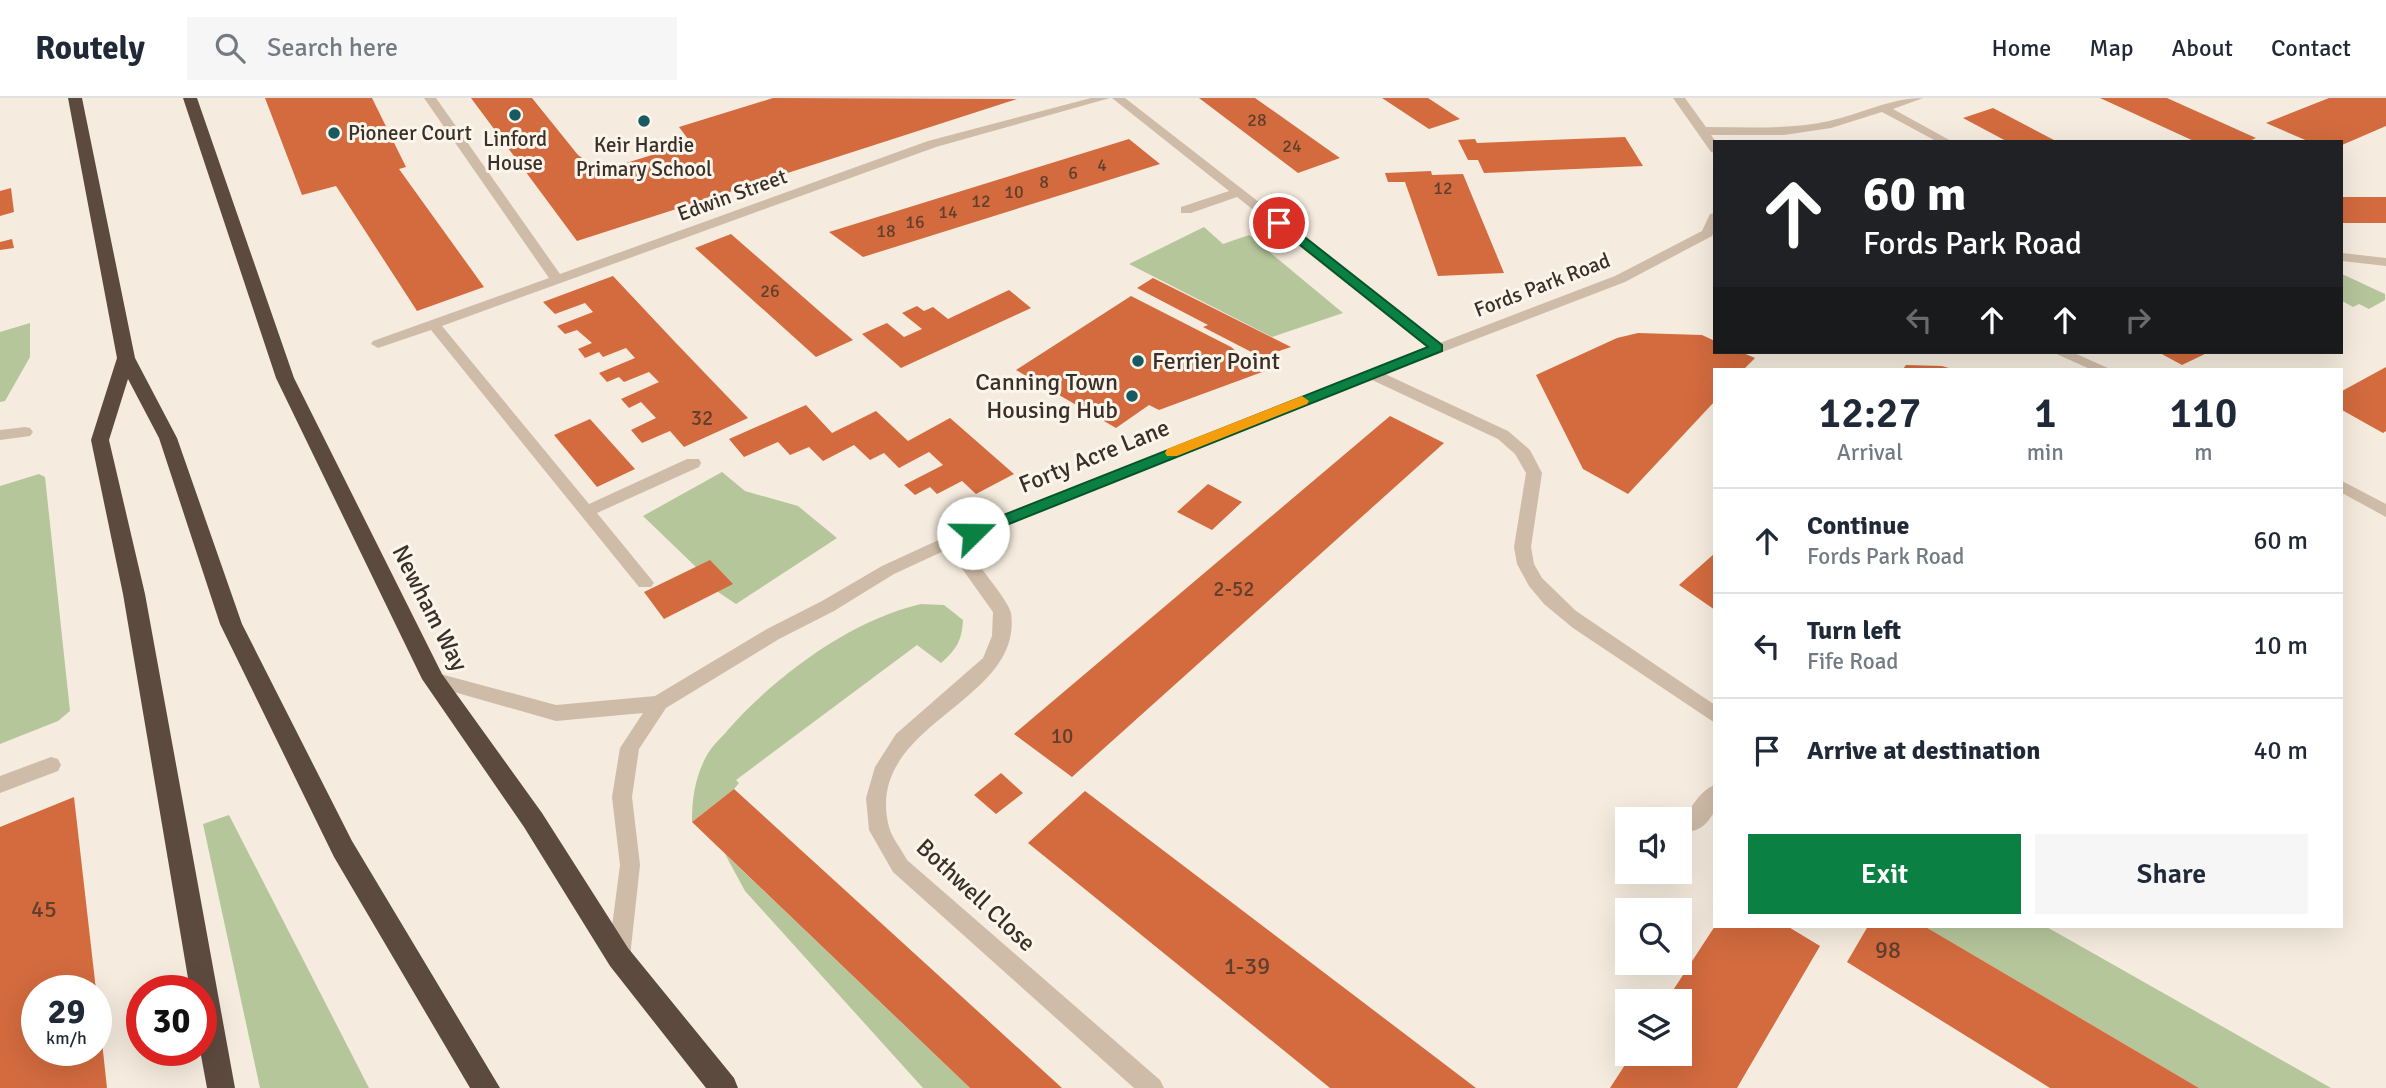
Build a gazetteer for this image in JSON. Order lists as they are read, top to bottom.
{
  "streets": {
    "highway": ["Newham Way"],
    "street": [
      "Edwin Street",
      "Fords Park Road",
      "Forty Acre Lane",
      "Bothwell Close"
    ]
  },
  "crossings": [
    ["Fords Park Road", "Forty Acre Lane"],
    ["Forty Acre Lane", "Newham Way"],
    ["Forty Acre Lane", "Bothwell Close"]
  ],
  "places": [
    "Linford House",
    "Keir Hardie Primary School",
    "Pioneer Court",
    "Ferrier Point",
    "Canning Town Housing Hub"
  ],
  "house_numbers": [
    "28",
    "24",
    "4",
    "6",
    "8",
    "12",
    "10",
    "12",
    "14",
    "16",
    "18",
    "26",
    "32",
    "2-52",
    "10",
    "45",
    "98",
    "1-39"
  ],
  "page": {
    "header": "Routely",
    "search": "Search here",
    "nav": [
      "Home",
      "Map",
      "About",
      "Contact"
    ],
    "turn": ["60 m", "Fords Park Road"],
    "eta": [
      "12:27",
      "Arrival",
      "1",
      "min",
      "110",
      "m"
    ],
    "list": [
      {
        "name": "Continue",
        "note": "Fords Park Road",
        "value": "60 m"
      },
      {
        "name": "Turn left",
        "note": "Fife Road",
        "value": "10 m"
      },
      {
        "name": "Arrive at destination",
        "value": "40 m"
      }
    ],
    "buttons": ["Exit", "Share"],
    "speed": "29 km/h",
    "limit": "30"
  }
}
